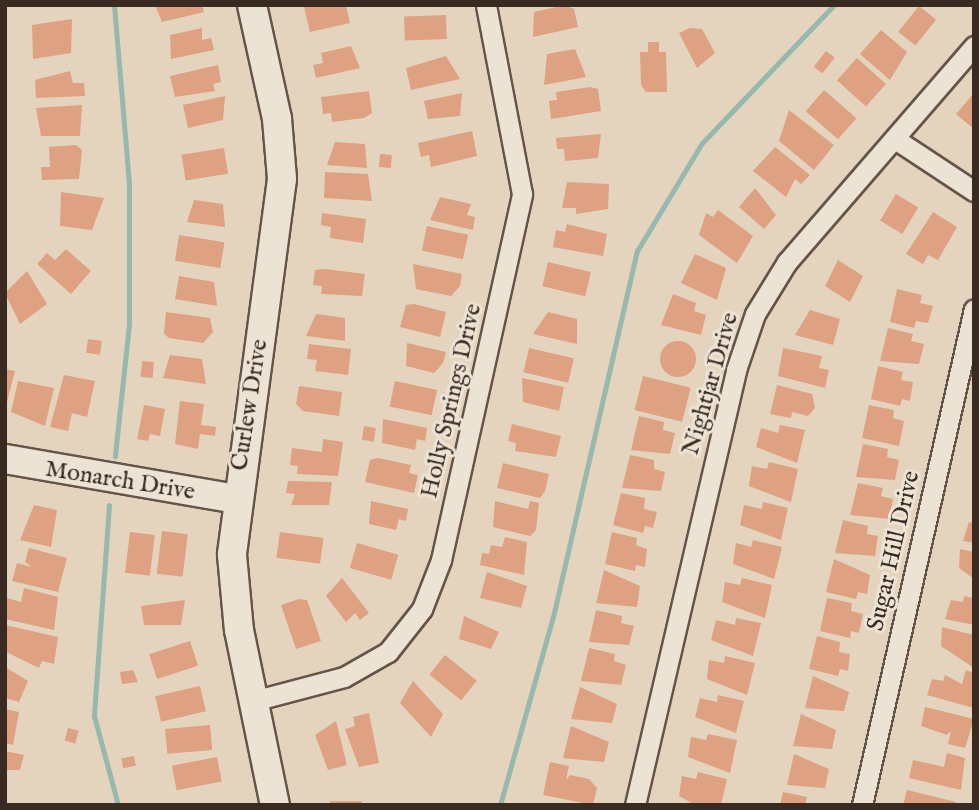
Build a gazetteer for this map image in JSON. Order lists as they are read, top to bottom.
{
  "streets": {
    "street": [
      "Nightjar Drive",
      "Holly Springs Drive",
      "Curlew Drive",
      "Monarch Drive",
      "Sugar Hill Drive"
    ]
  },
  "crossings": [
    ["Holly Springs Drive", "Curlew Drive"],
    ["Curlew Drive", "Monarch Drive"]
  ]
}
